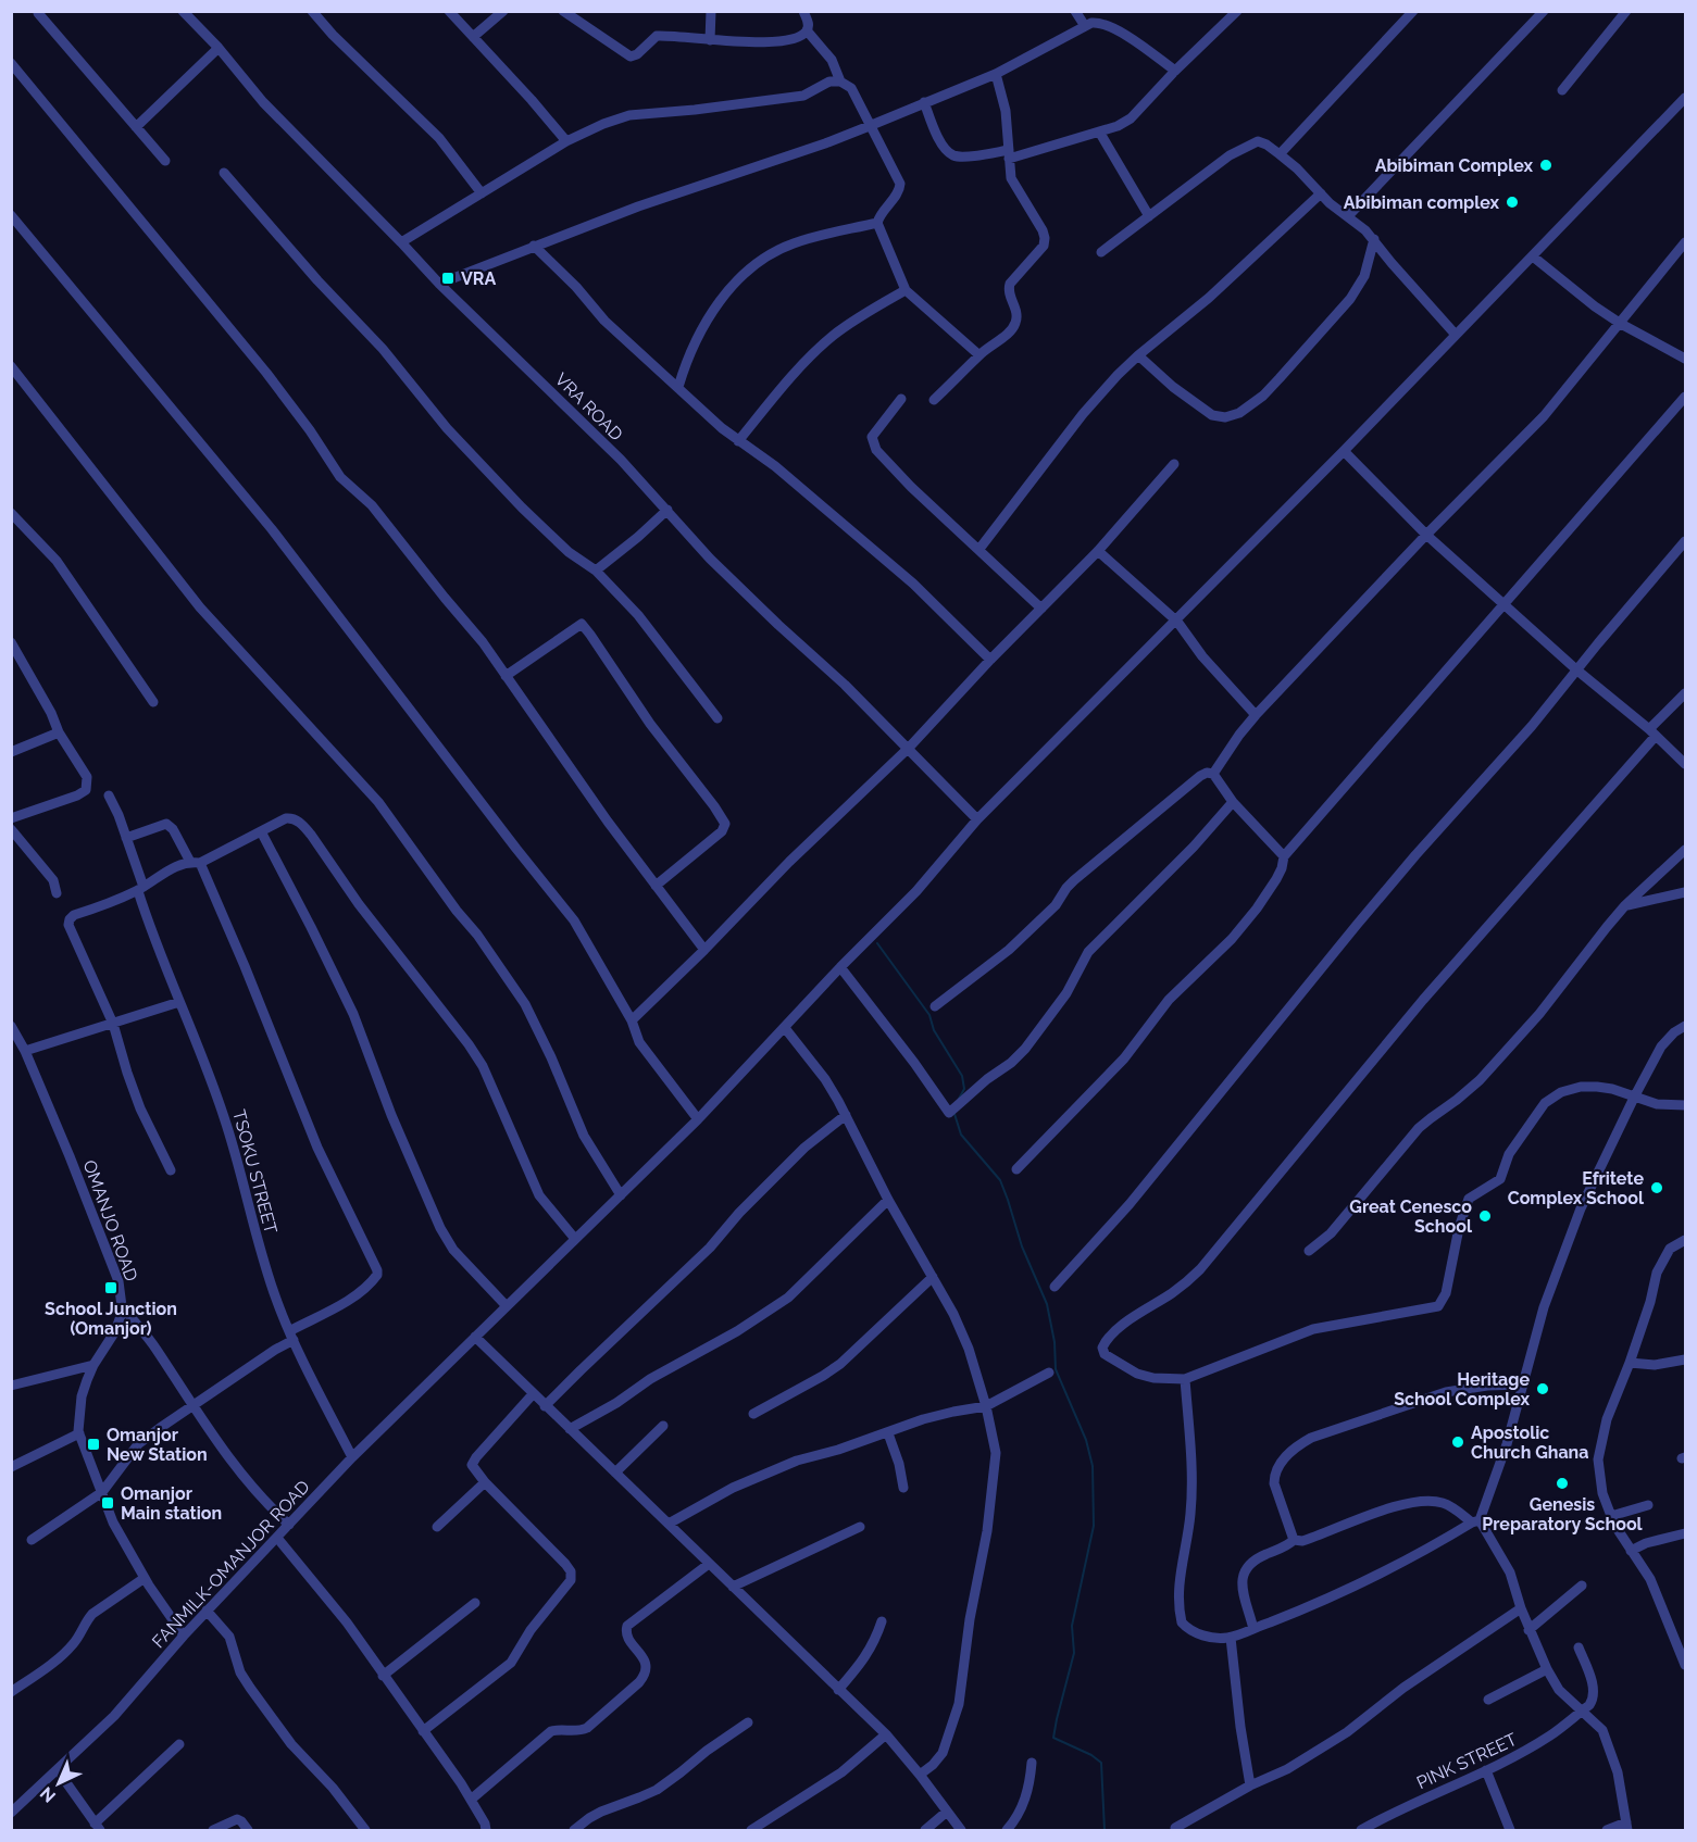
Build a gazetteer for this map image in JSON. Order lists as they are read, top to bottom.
{
  "streets": {
    "street": [
      "VRA ROAD",
      "TSOKU STREET",
      "OMANJO ROAD",
      "FANMILK-OMANJOR ROAD",
      "PINK STREET"
    ]
  },
  "crossings": [
    ["VRA ROAD", "FANMILK-OMANJOR ROAD"],
    ["TSOKU STREET", "FANMILK-OMANJOR ROAD"],
    ["OMANJO ROAD", "FANMILK-OMANJOR ROAD"]
  ],
  "places": {
    "other": [
      "Abibiman Complex",
      "Abibiman complex",
      "Efritete Complex School",
      "Great Cenesco School",
      "Heritage School Complex",
      "Apostolic Church Ghana",
      "Genesis Preparatory School"
    ],
    "transit": [
      "VRA",
      "School Junction (Omanjor)",
      "Omanjor New Station",
      "Omanjor Main station"
    ]
  },
  "north": "bottom left"
}
